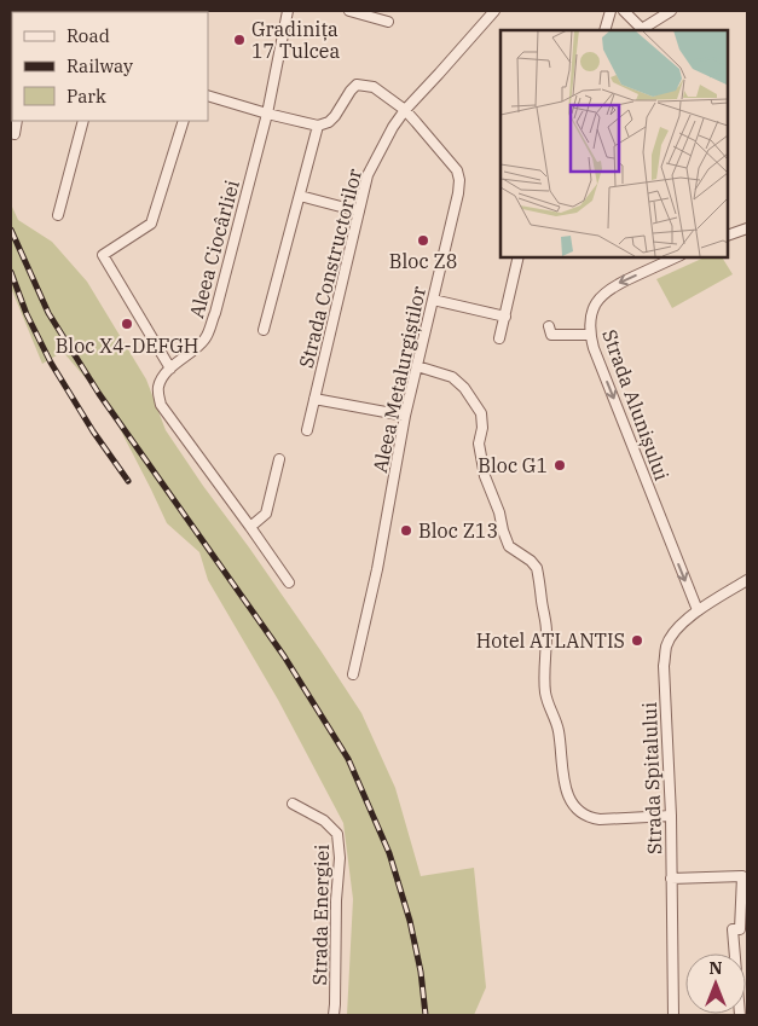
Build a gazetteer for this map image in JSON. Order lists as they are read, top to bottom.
{
  "streets": {
    "street": [
      "Aleea Ciocârliei",
      "Strada Constructorilor",
      "Aleea Metalurgiștilor",
      "Strada Alunișului",
      "Strada Spitalului",
      "Strada Energiei"
    ]
  },
  "crossings": [
    ["Strada Constructorilor", "Aleea Metalurgiștilor"],
    ["Strada Alunișului", "Strada Spitalului"]
  ],
  "one_way": ["Strada Alunișului"],
  "places": [
    "Gradinița 17 Tulcea",
    "Bloc Z8",
    "Bloc X4-DEFGH",
    "Bloc G1",
    "Bloc Z13",
    "Hotel ATLANTIS"
  ],
  "legend": ["Road", "Railway", "Park"],
  "north": "top"
}
